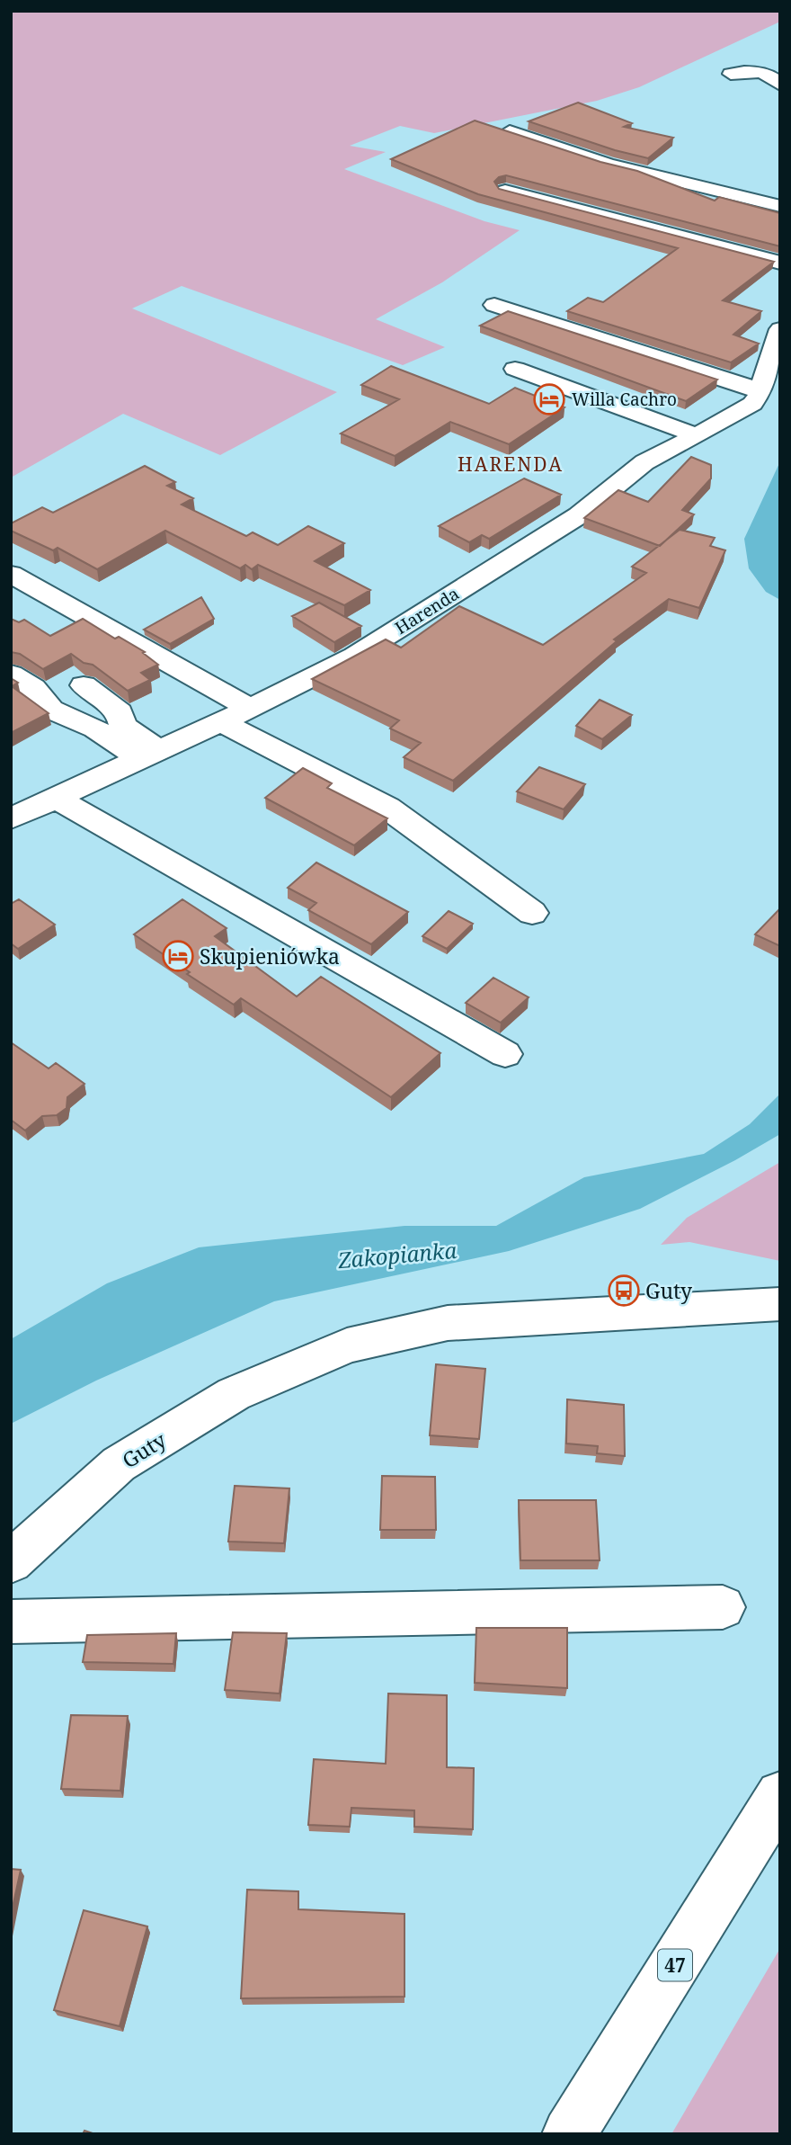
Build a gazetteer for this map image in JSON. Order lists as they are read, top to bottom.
{
  "streets": {
    "street": ["Harenda", "Guty", "47"]
  },
  "districts": ["HARENDA"],
  "water": ["Zakopianka"],
  "places": {
    "hotel": ["Willa Cachro", "Skupieniówka"],
    "bus stop": ["Guty"]
  }
}
